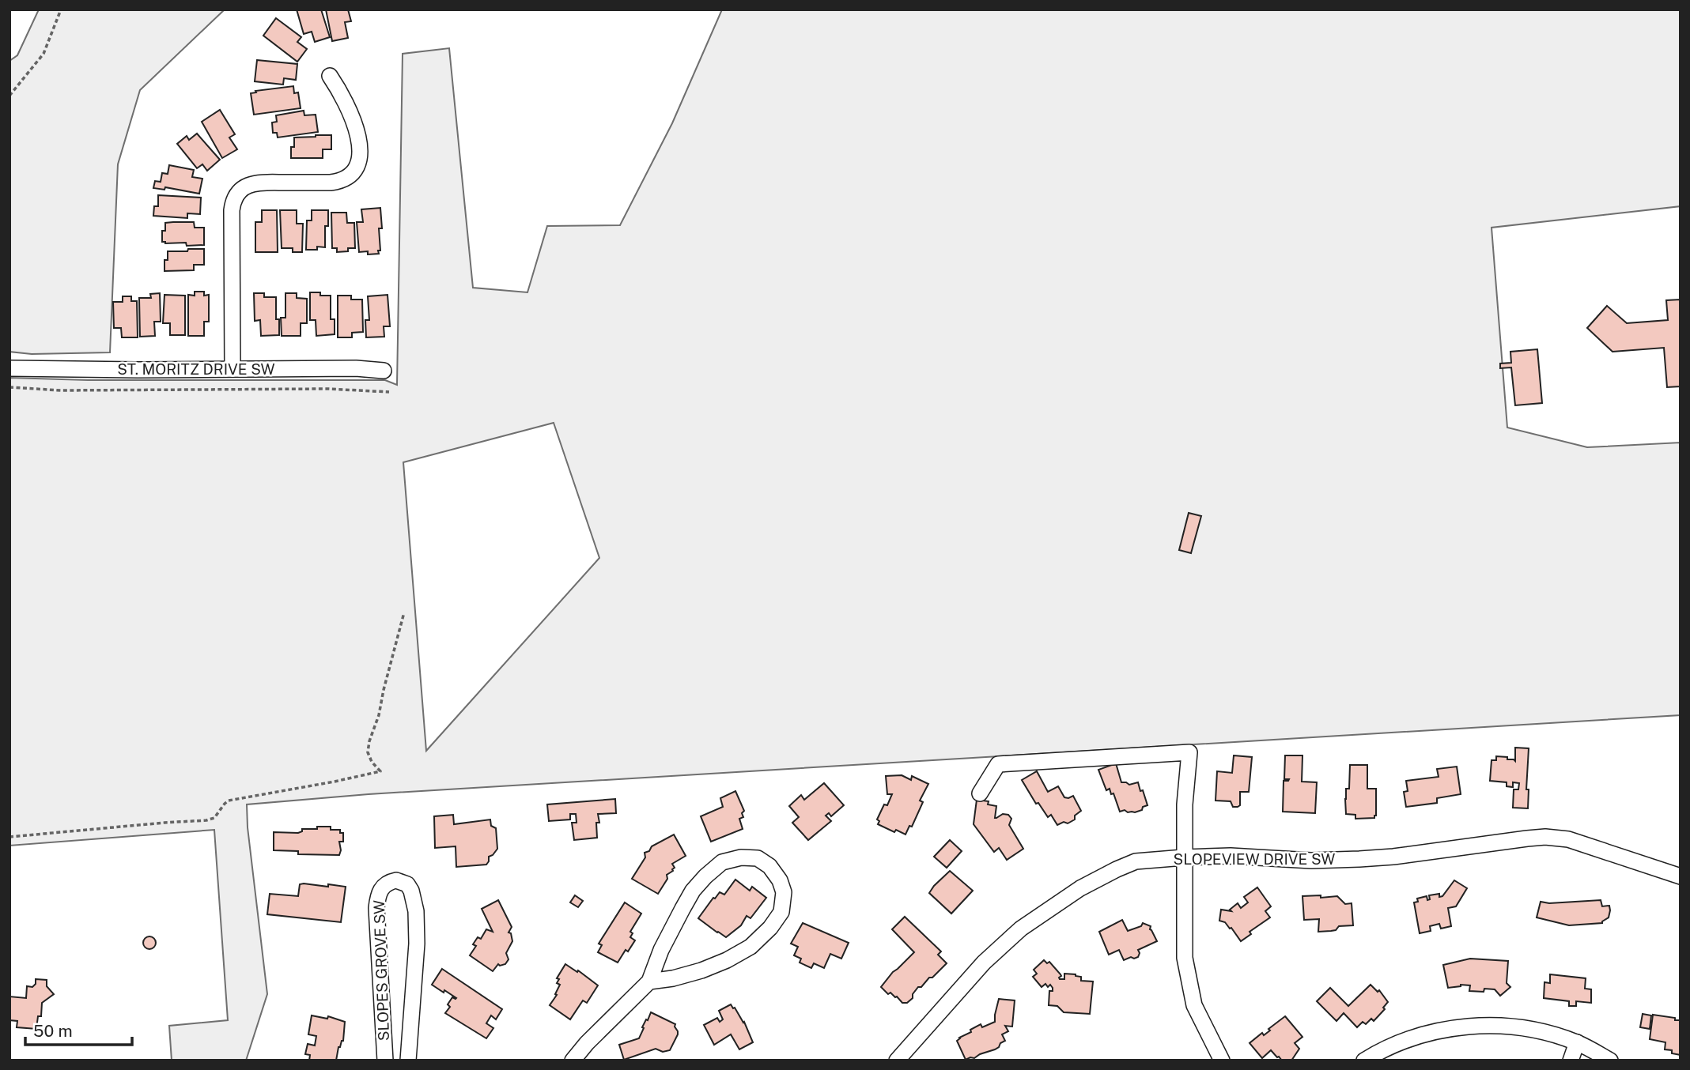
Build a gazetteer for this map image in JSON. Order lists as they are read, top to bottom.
{
  "streets": {
    "street": ["ST. MORITZ DRIVE SW", "SLOPEVIEW DRIVE SW", "SLOPES GROVE SW"]
  },
  "scale_bar": "50 m"
}
